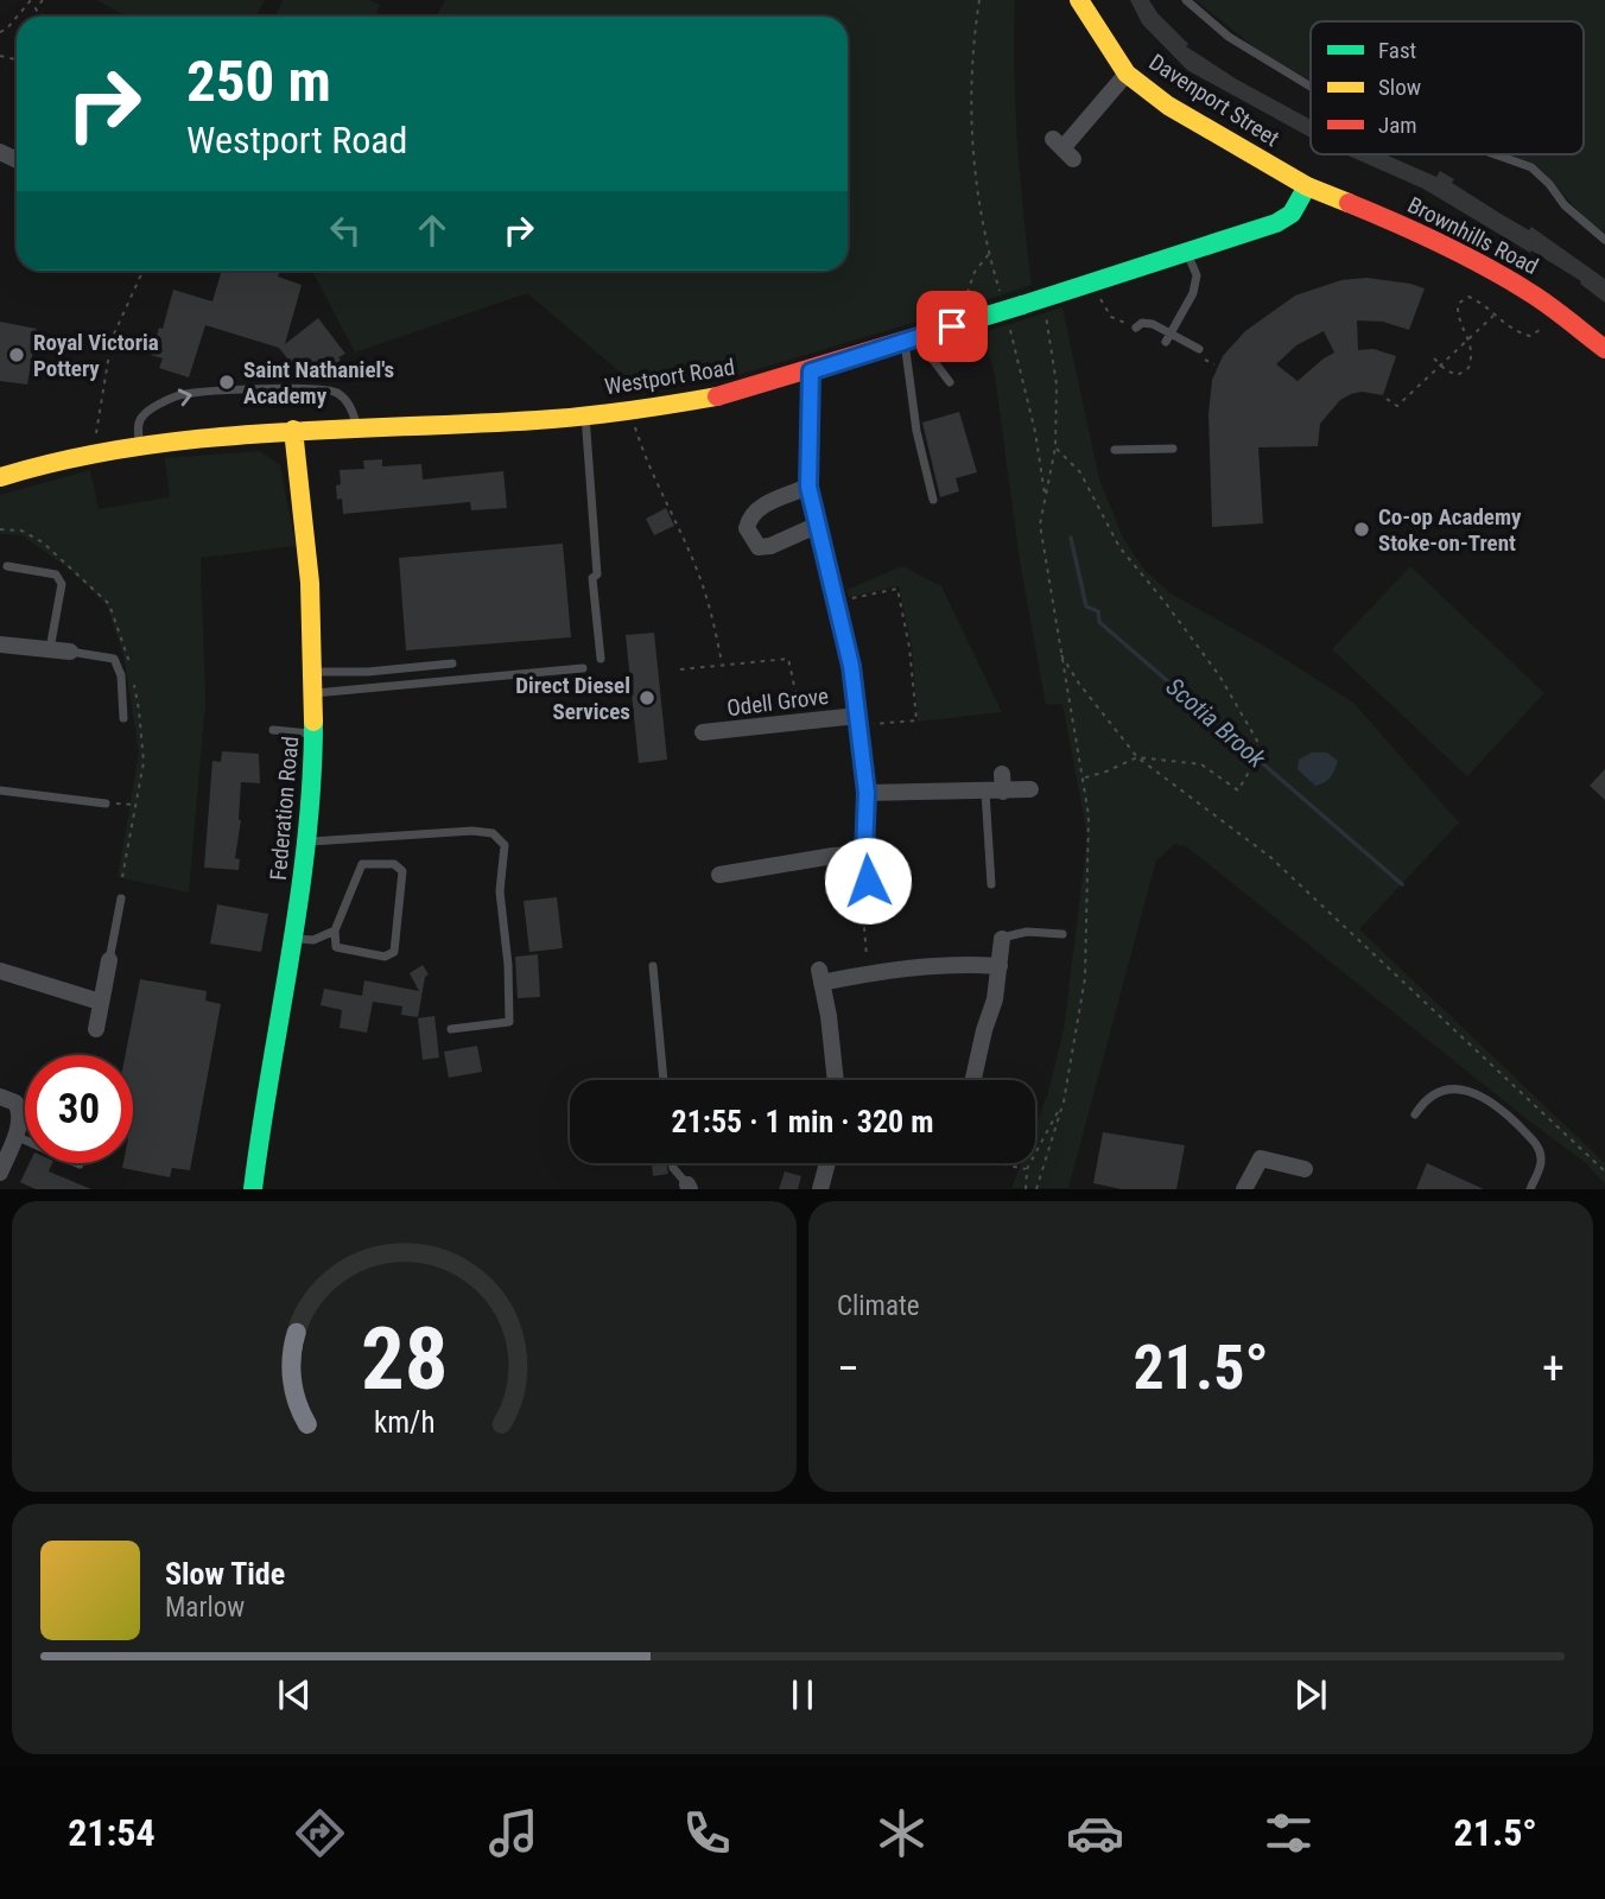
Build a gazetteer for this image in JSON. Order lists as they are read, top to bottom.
{
  "streets": {
    "street": [
      "Davenport Street",
      "Brownhills Road",
      "Westport Road",
      "Odell Grove",
      "Federation Road"
    ]
  },
  "crossings": [
    ["Davenport Street", "Brownhills Road"],
    ["Davenport Street", "Westport Road"],
    ["Brownhills Road", "Westport Road"],
    ["Westport Road", "Federation Road"]
  ],
  "water": ["Scotia Brook"],
  "places": [
    "Royal Victoria Pottery",
    "Saint Nathaniel's Academy",
    "Co-op Academy Stoke-on-Trent",
    "Direct Diesel Services"
  ],
  "legend": ["Fast", "Slow", "Jam"],
  "page": {
    "turn": ["250 m", "Westport Road"],
    "limit": "30",
    "trip": "21:55 · 1 min · 320 m",
    "tile": "Climate",
    "heat": ["−", "21.5°", "+"],
    "song": ["Slow Tide", "Marlow"],
    "tabs": ["21:54", "21.5°"],
    "gauge": ["28", "km/h"]
  }
}
